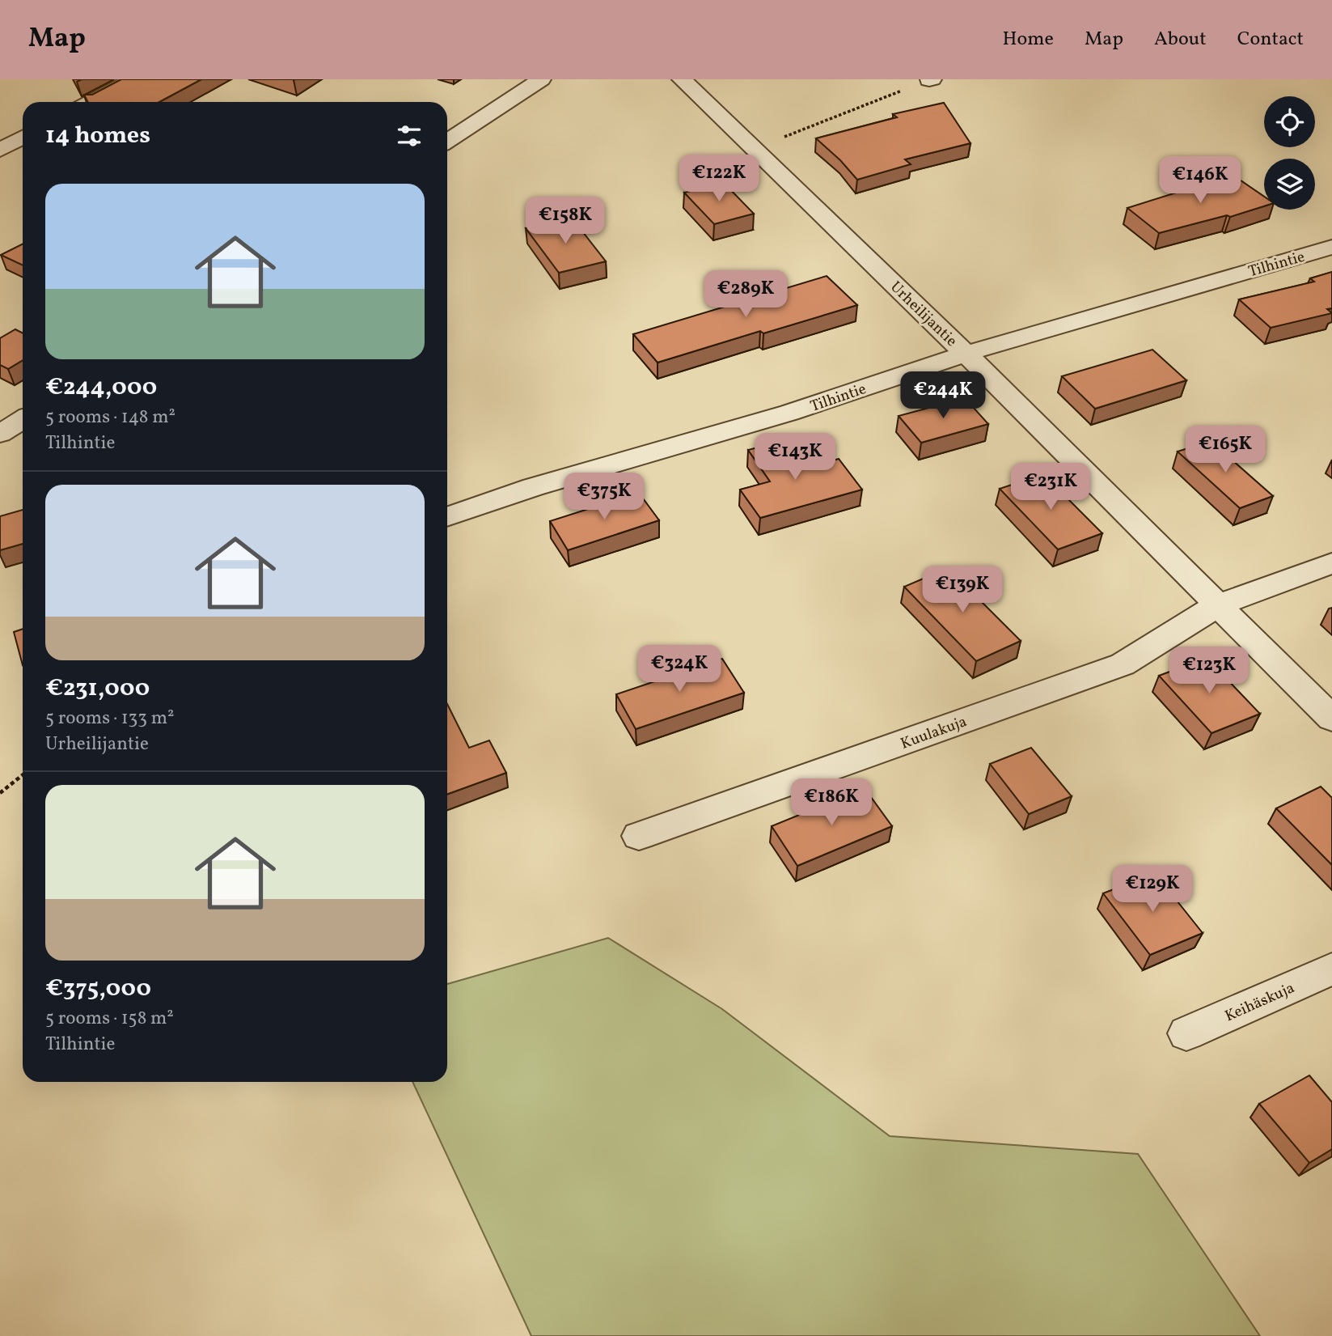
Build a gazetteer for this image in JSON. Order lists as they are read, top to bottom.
{
  "streets": {
    "street": [
      "Tilhintie",
      "Urheilijantie",
      "Kuulakuja",
      "Keihäskuja"
    ]
  },
  "crossings": [
    ["Tilhintie", "Urheilijantie"],
    ["Urheilijantie", "Kuulakuja"]
  ],
  "page": {
    "header": "Map",
    "nav": [
      "Home",
      "Map",
      "About",
      "Contact"
    ],
    "heading": "14 homes",
    "price": [
      "€122K",
      "€146K",
      "€158K",
      "€289K",
      "€244K",
      "€165K",
      "€143K",
      "€231K",
      "€375K",
      "€139K",
      "€324K",
      "€123K",
      "€186K",
      "€129K"
    ],
    "list": [
      {
        "name": "€244,000",
        "note": "5 rooms · 148 m² · Tilhintie"
      },
      {
        "name": "€231,000",
        "note": "5 rooms · 133 m² · Urheilijantie"
      },
      {
        "name": "€375,000",
        "note": "5 rooms · 158 m² · Tilhintie"
      }
    ]
  }
}
